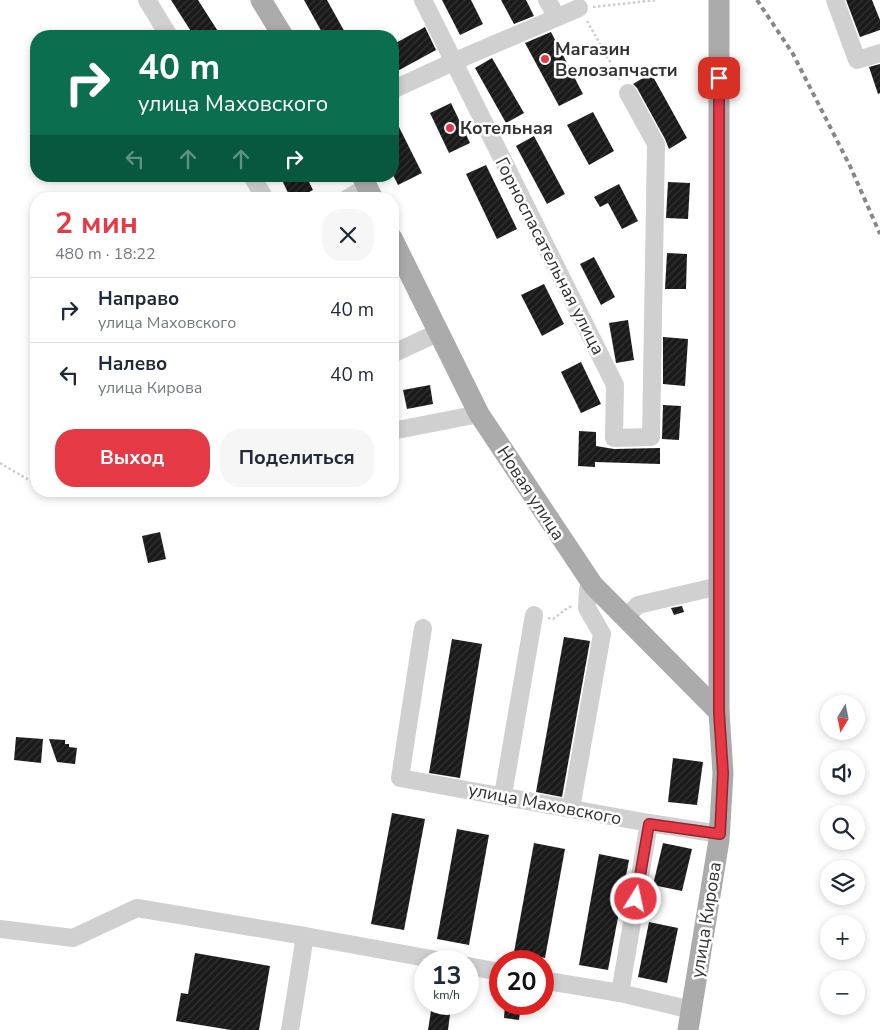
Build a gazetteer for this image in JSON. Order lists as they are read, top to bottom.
{
  "streets": {
    "main road": ["Новая улица", "улица Кирова"],
    "street": ["Горноспасательная улица", "улица Маховского"]
  },
  "crossings": [
    ["Новая улица", "улица Кирова"],
    ["улица Маховского", "улица Кирова"]
  ],
  "places": ["Магазин Велозапчасти", "Котельная"],
  "north": "bottom",
  "page": {
    "turn": ["40 m", "улица Маховского"],
    "heading": ["2 мин", "480 m · 18:22"],
    "list": [
      {
        "name": "Направо",
        "note": "улица Маховского",
        "value": "40 m"
      },
      {
        "name": "Налево",
        "note": "улица Кирова",
        "value": "40 m"
      }
    ],
    "buttons": ["Выход", "Поделиться"],
    "map_buttons": ["+", "−"],
    "speed": "13 km/h",
    "limit": "20"
  }
}
